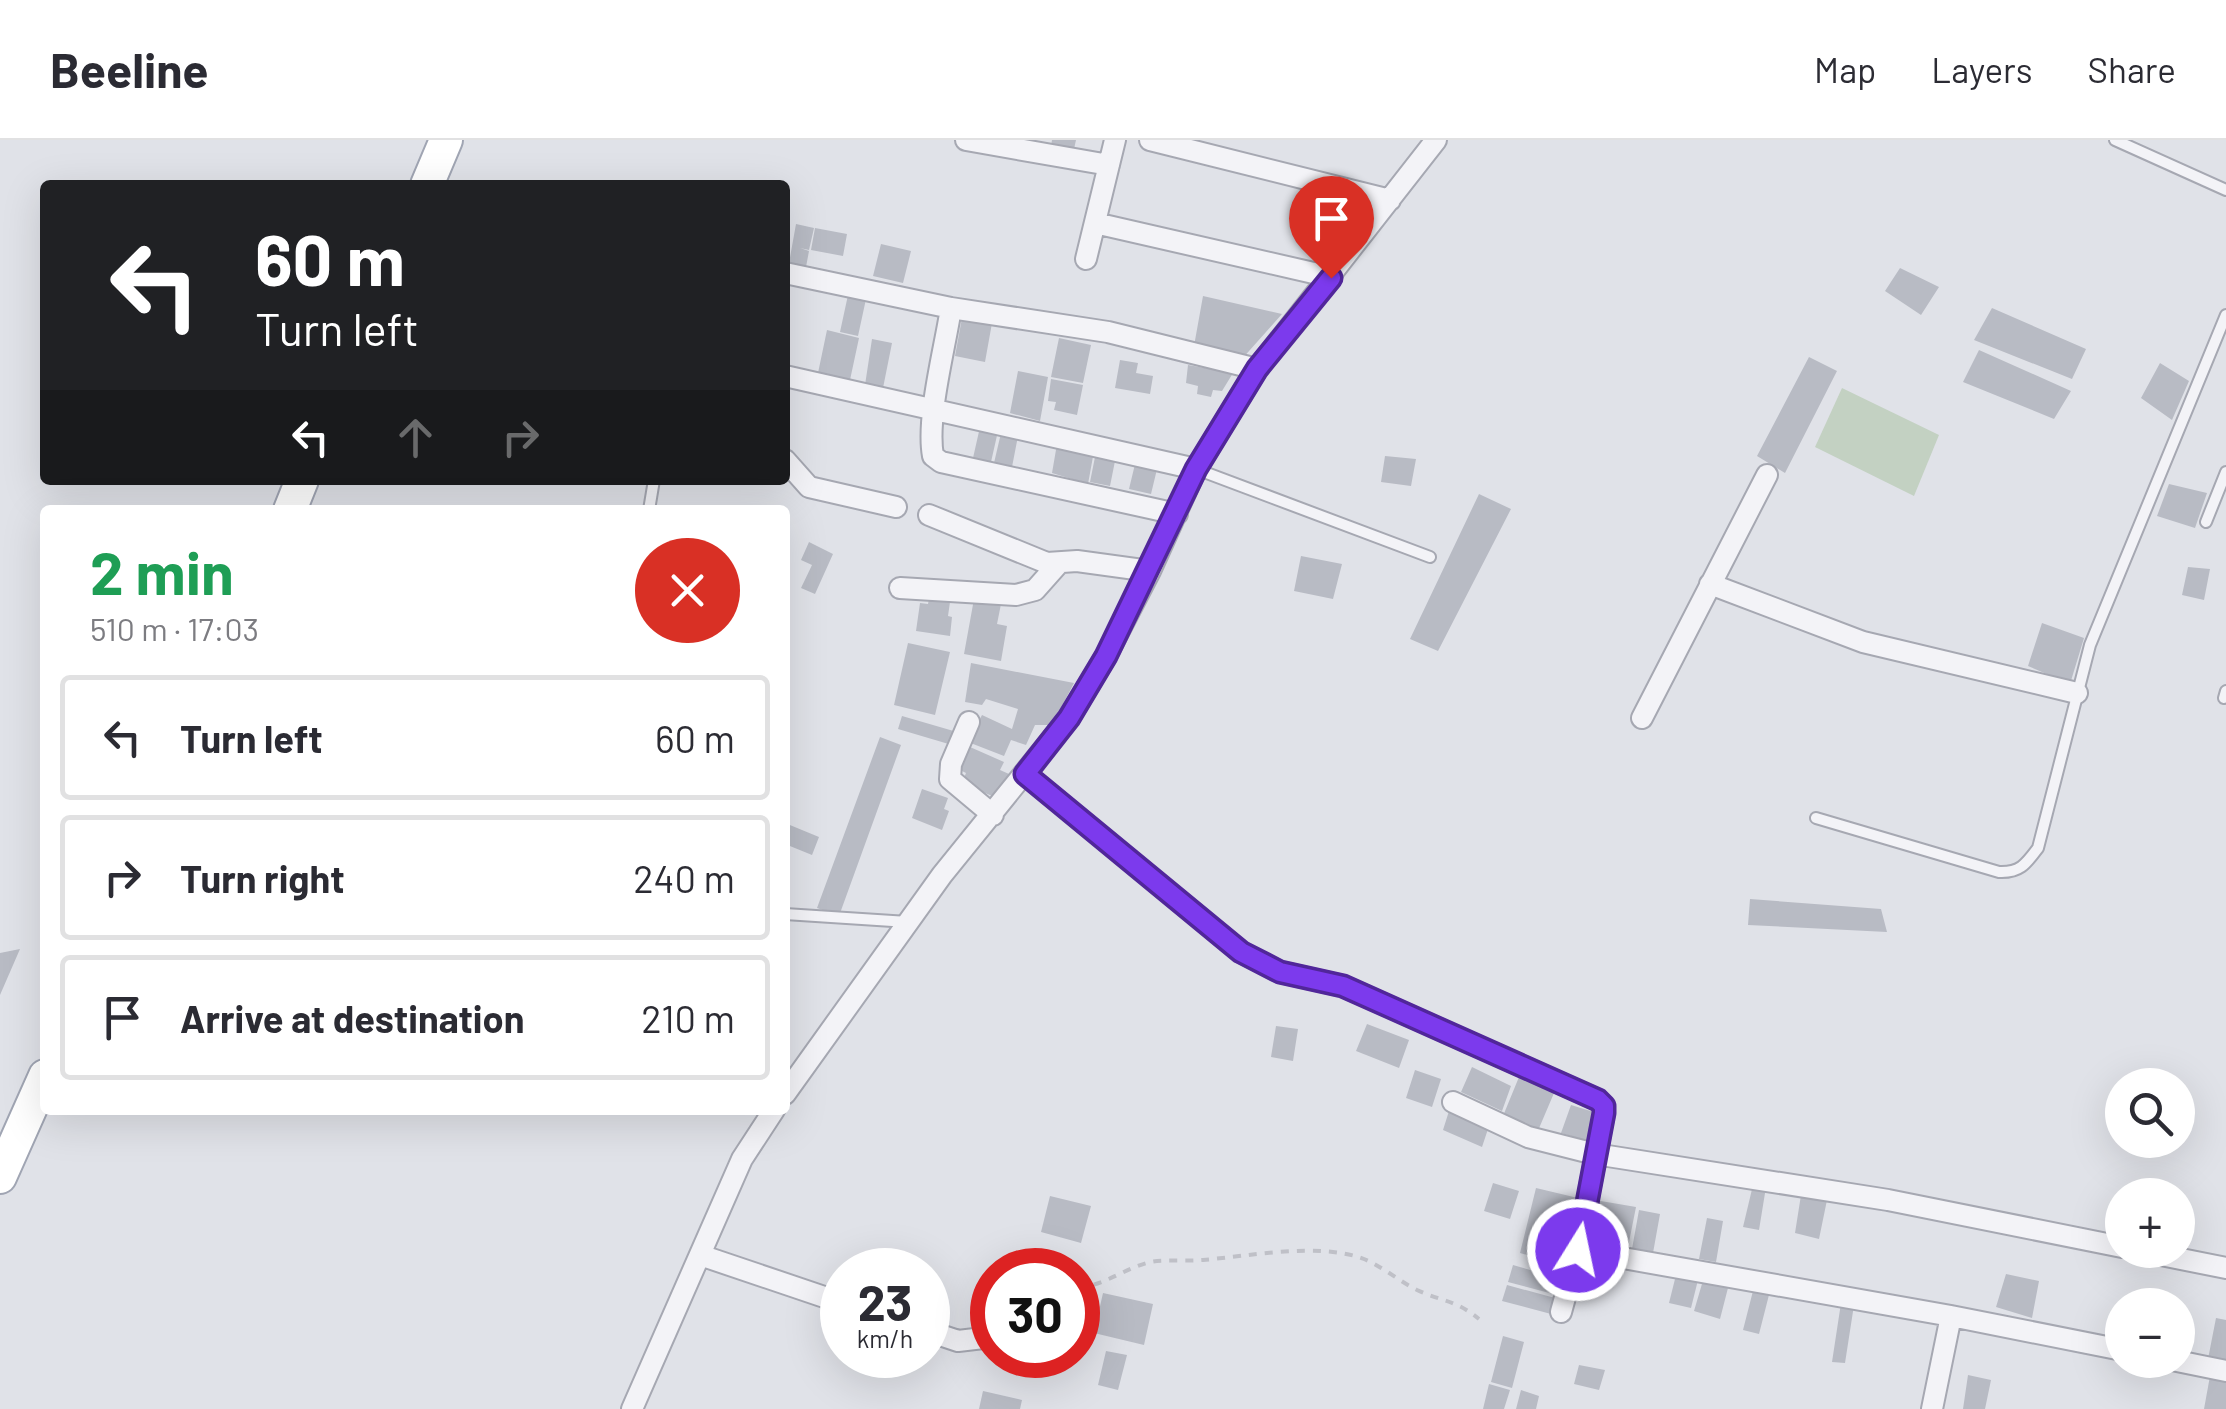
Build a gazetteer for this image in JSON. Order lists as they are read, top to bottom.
{
  "page": {
    "header": "Beeline",
    "nav": ["Map", "Layers", "Share"],
    "turn": ["60 m", "Turn left"],
    "heading": ["2 min", "510 m · 17:03"],
    "list": [
      {
        "name": "Turn left",
        "value": "60 m"
      },
      {
        "name": "Turn right",
        "value": "240 m"
      },
      {
        "name": "Arrive at destination",
        "value": "210 m"
      }
    ],
    "map_buttons": ["+", "−"],
    "speed": "23 km/h",
    "limit": "30"
  }
}
